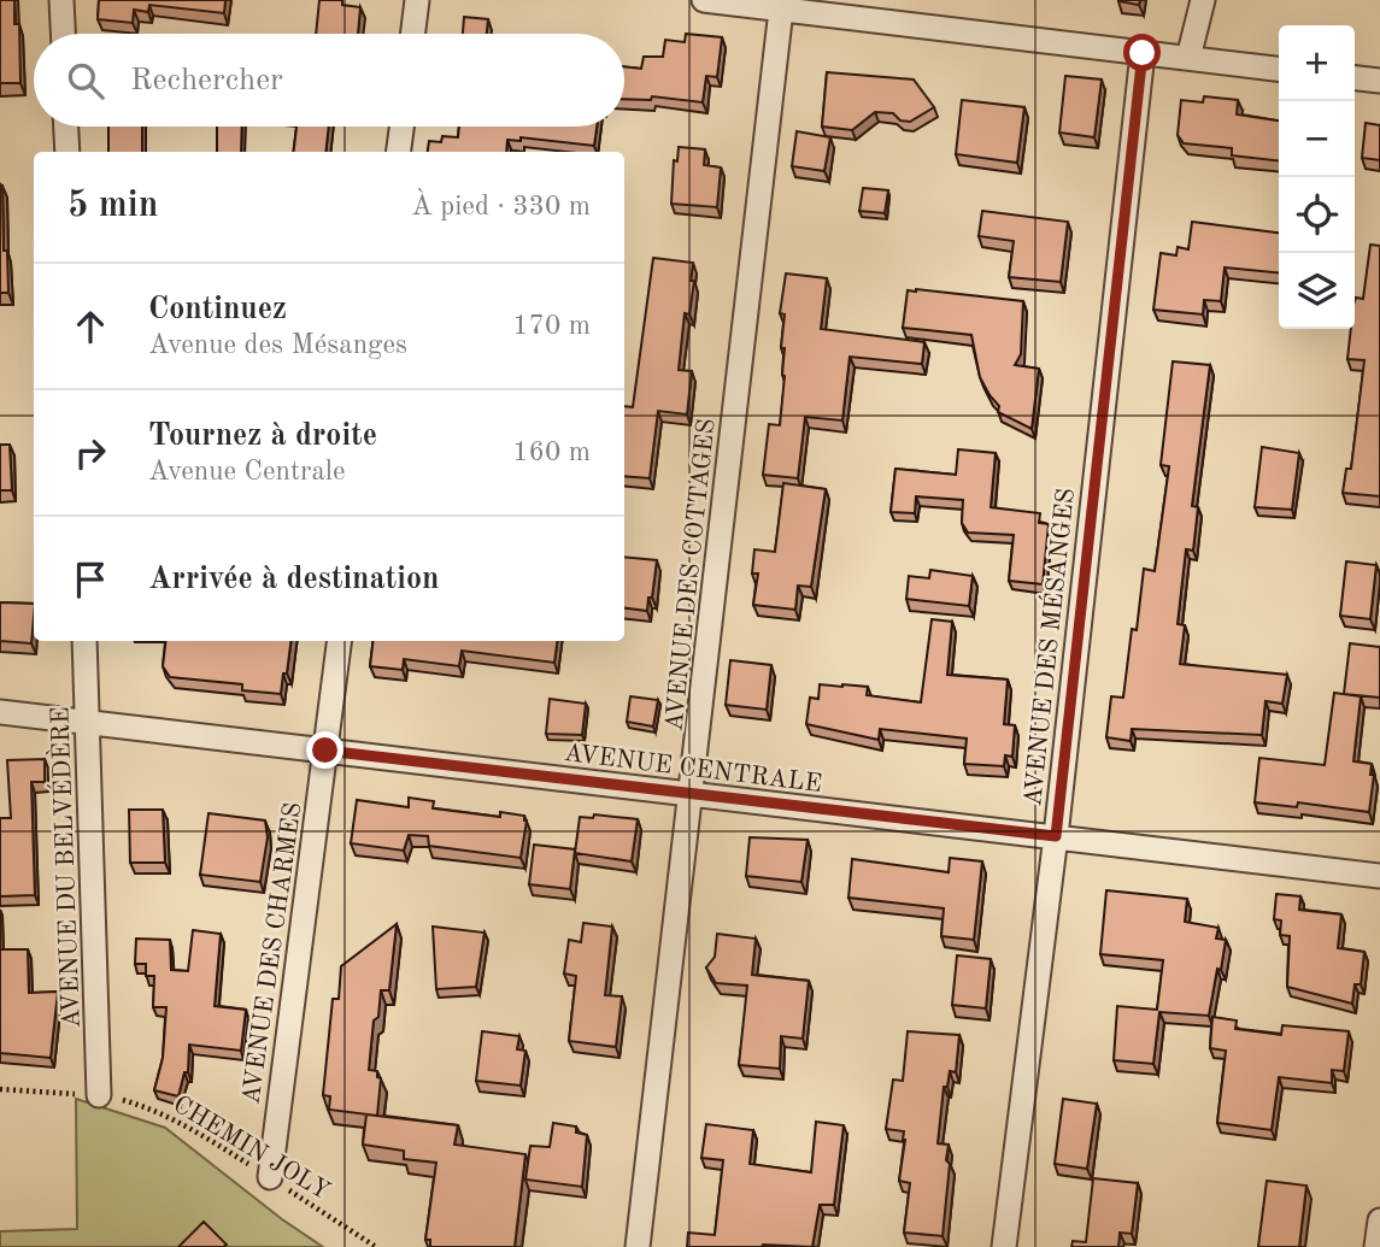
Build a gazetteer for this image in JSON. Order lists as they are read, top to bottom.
{
  "streets": {
    "street": [
      "AVENUE DES COTTAGES",
      "AVENUE DES MÉSANGES",
      "AVENUE CENTRALE",
      "AVENUE DU BELVÉDÈRE",
      "AVENUE DES CHARMES"
    ],
    "path": ["CHEMIN JOLY"]
  },
  "crossings": [
    ["AVENUE DES COTTAGES", "AVENUE CENTRALE"],
    ["AVENUE DES MÉSANGES", "AVENUE CENTRALE"],
    ["AVENUE CENTRALE", "AVENUE DU BELVÉDÈRE"],
    ["AVENUE CENTRALE", "AVENUE DES CHARMES"],
    ["AVENUE DU BELVÉDÈRE", "CHEMIN JOLY"],
    ["AVENUE DES CHARMES", "CHEMIN JOLY"]
  ],
  "page": {
    "map_buttons": ["+", "−"],
    "search": "Rechercher",
    "heading": ["5 min", "À pied · 330 m"],
    "list": [
      ["Continuez", "Avenue des Mésanges", "170 m"],
      ["Tournez à droite", "Avenue Centrale", "160 m"],
      "Arrivée à destination"
    ]
  }
}
